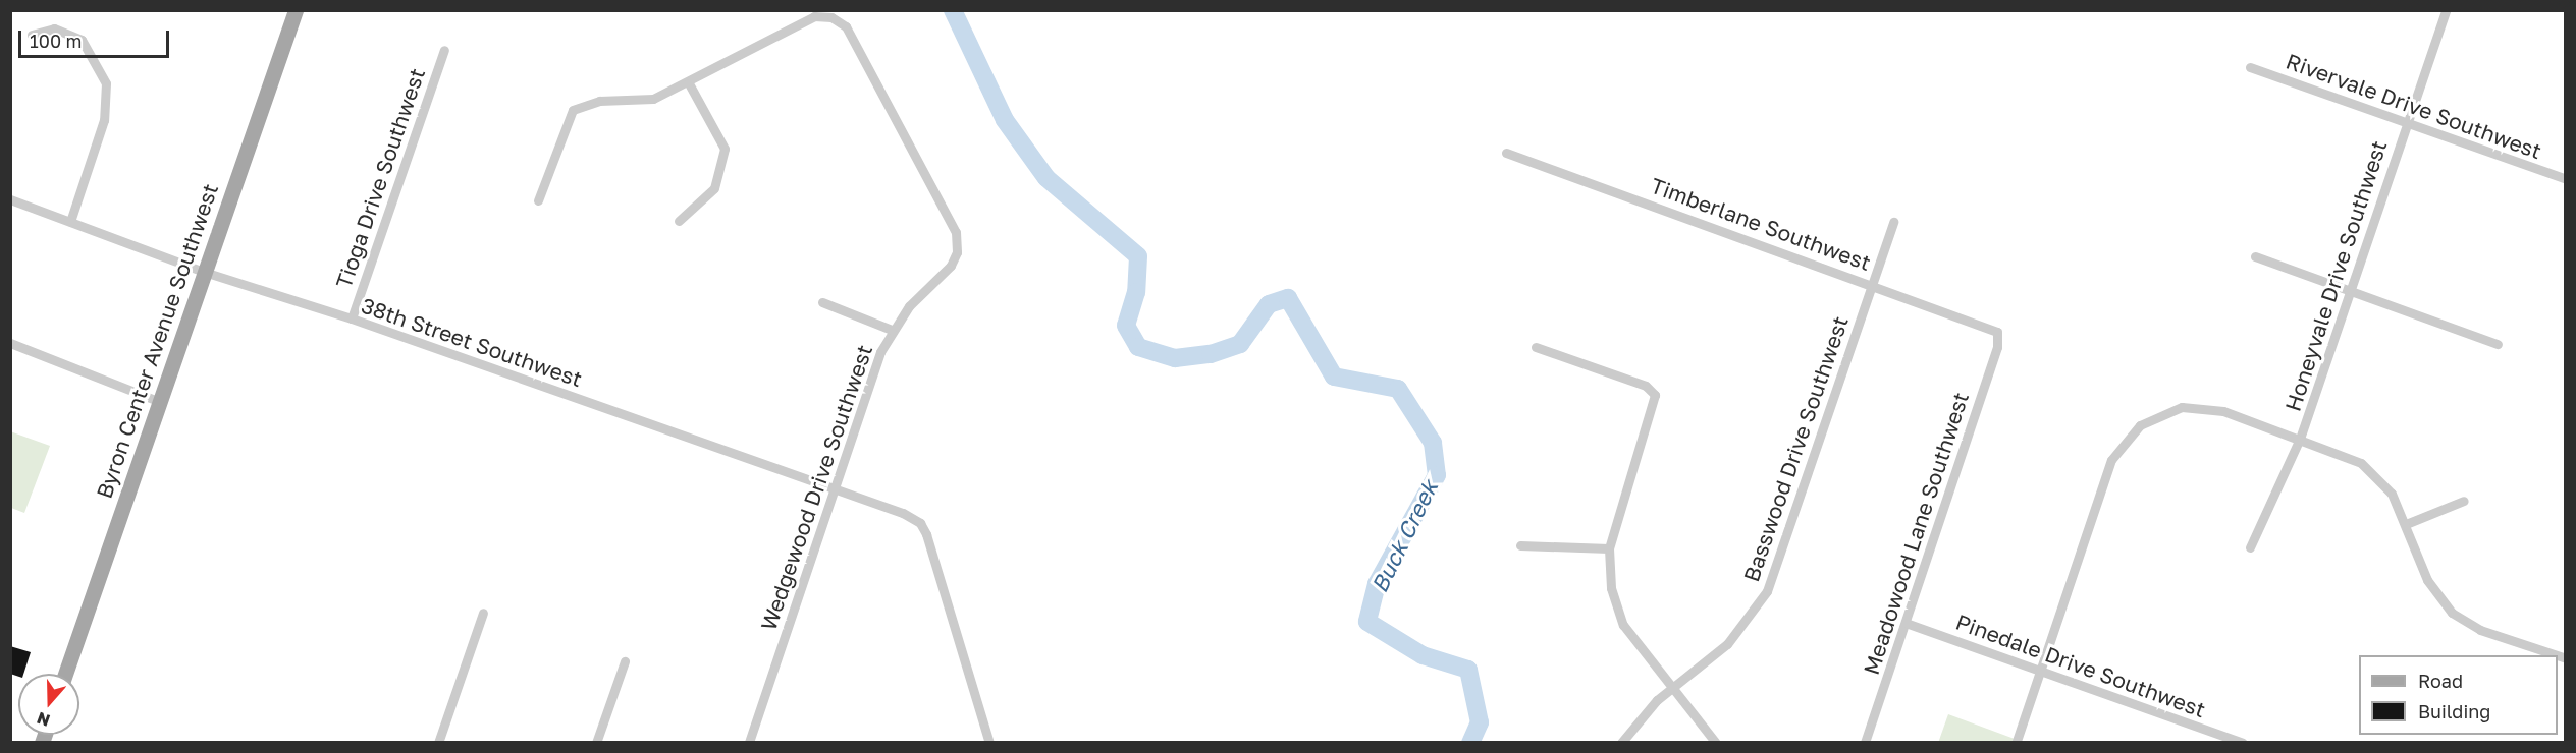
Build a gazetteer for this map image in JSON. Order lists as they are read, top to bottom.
{
  "streets": {
    "main road": ["Byron Center Avenue Southwest"],
    "street": [
      "Rivervale Drive Southwest",
      "Tioga Drive Southwest",
      "Timberlane Southwest",
      "Honeyvale Drive Southwest",
      "38th Street Southwest",
      "Basswood Drive Southwest",
      "Wedgewood Drive Southwest",
      "Meadowood Lane Southwest",
      "Pinedale Drive Southwest"
    ]
  },
  "crossings": [
    ["Rivervale Drive Southwest", "Honeyvale Drive Southwest"],
    ["Tioga Drive Southwest", "38th Street Southwest"],
    ["Timberlane Southwest", "Basswood Drive Southwest"],
    ["Timberlane Southwest", "Meadowood Lane Southwest"],
    ["Byron Center Avenue Southwest", "38th Street Southwest"],
    ["38th Street Southwest", "Wedgewood Drive Southwest"],
    ["Meadowood Lane Southwest", "Pinedale Drive Southwest"]
  ],
  "water": ["Buck Creek"],
  "legend": ["Road", "Building"],
  "scale_bar": "100 m",
  "north": "bottom"
}
